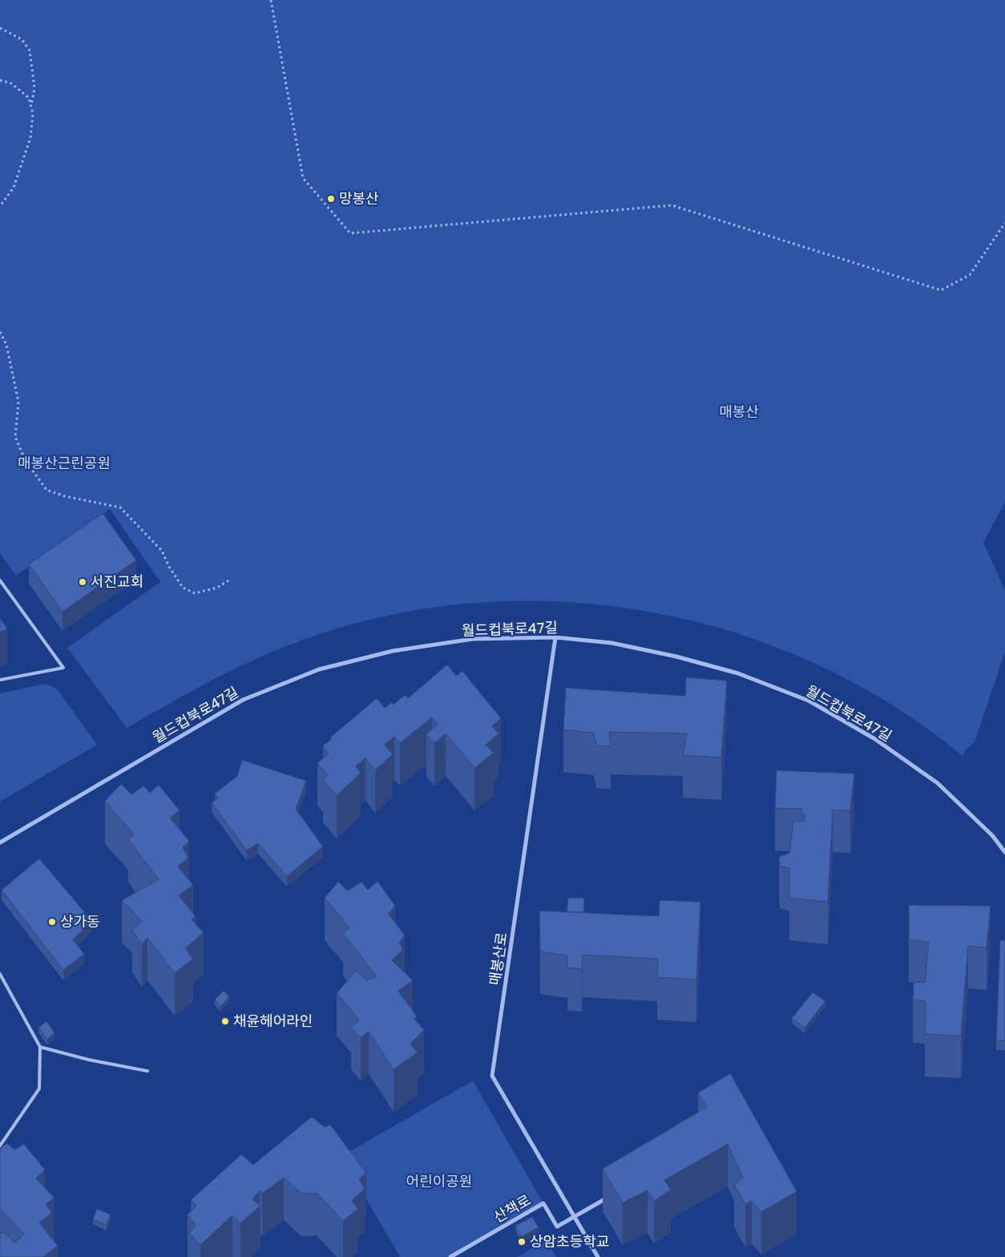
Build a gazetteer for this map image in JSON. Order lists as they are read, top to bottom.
{
  "streets": {
    "street": ["월드컵북로47길", "매봉산로", "산책로"]
  },
  "crossings": [
    ["월드컵북로47길", "매봉산로"]
  ],
  "parks": ["매봉산", "매봉산근린공원", "어린이공원"],
  "places": [
    "망봉산",
    "서진교회",
    "상가동",
    "채윤헤어라인",
    "상암초등학교"
  ]
}
